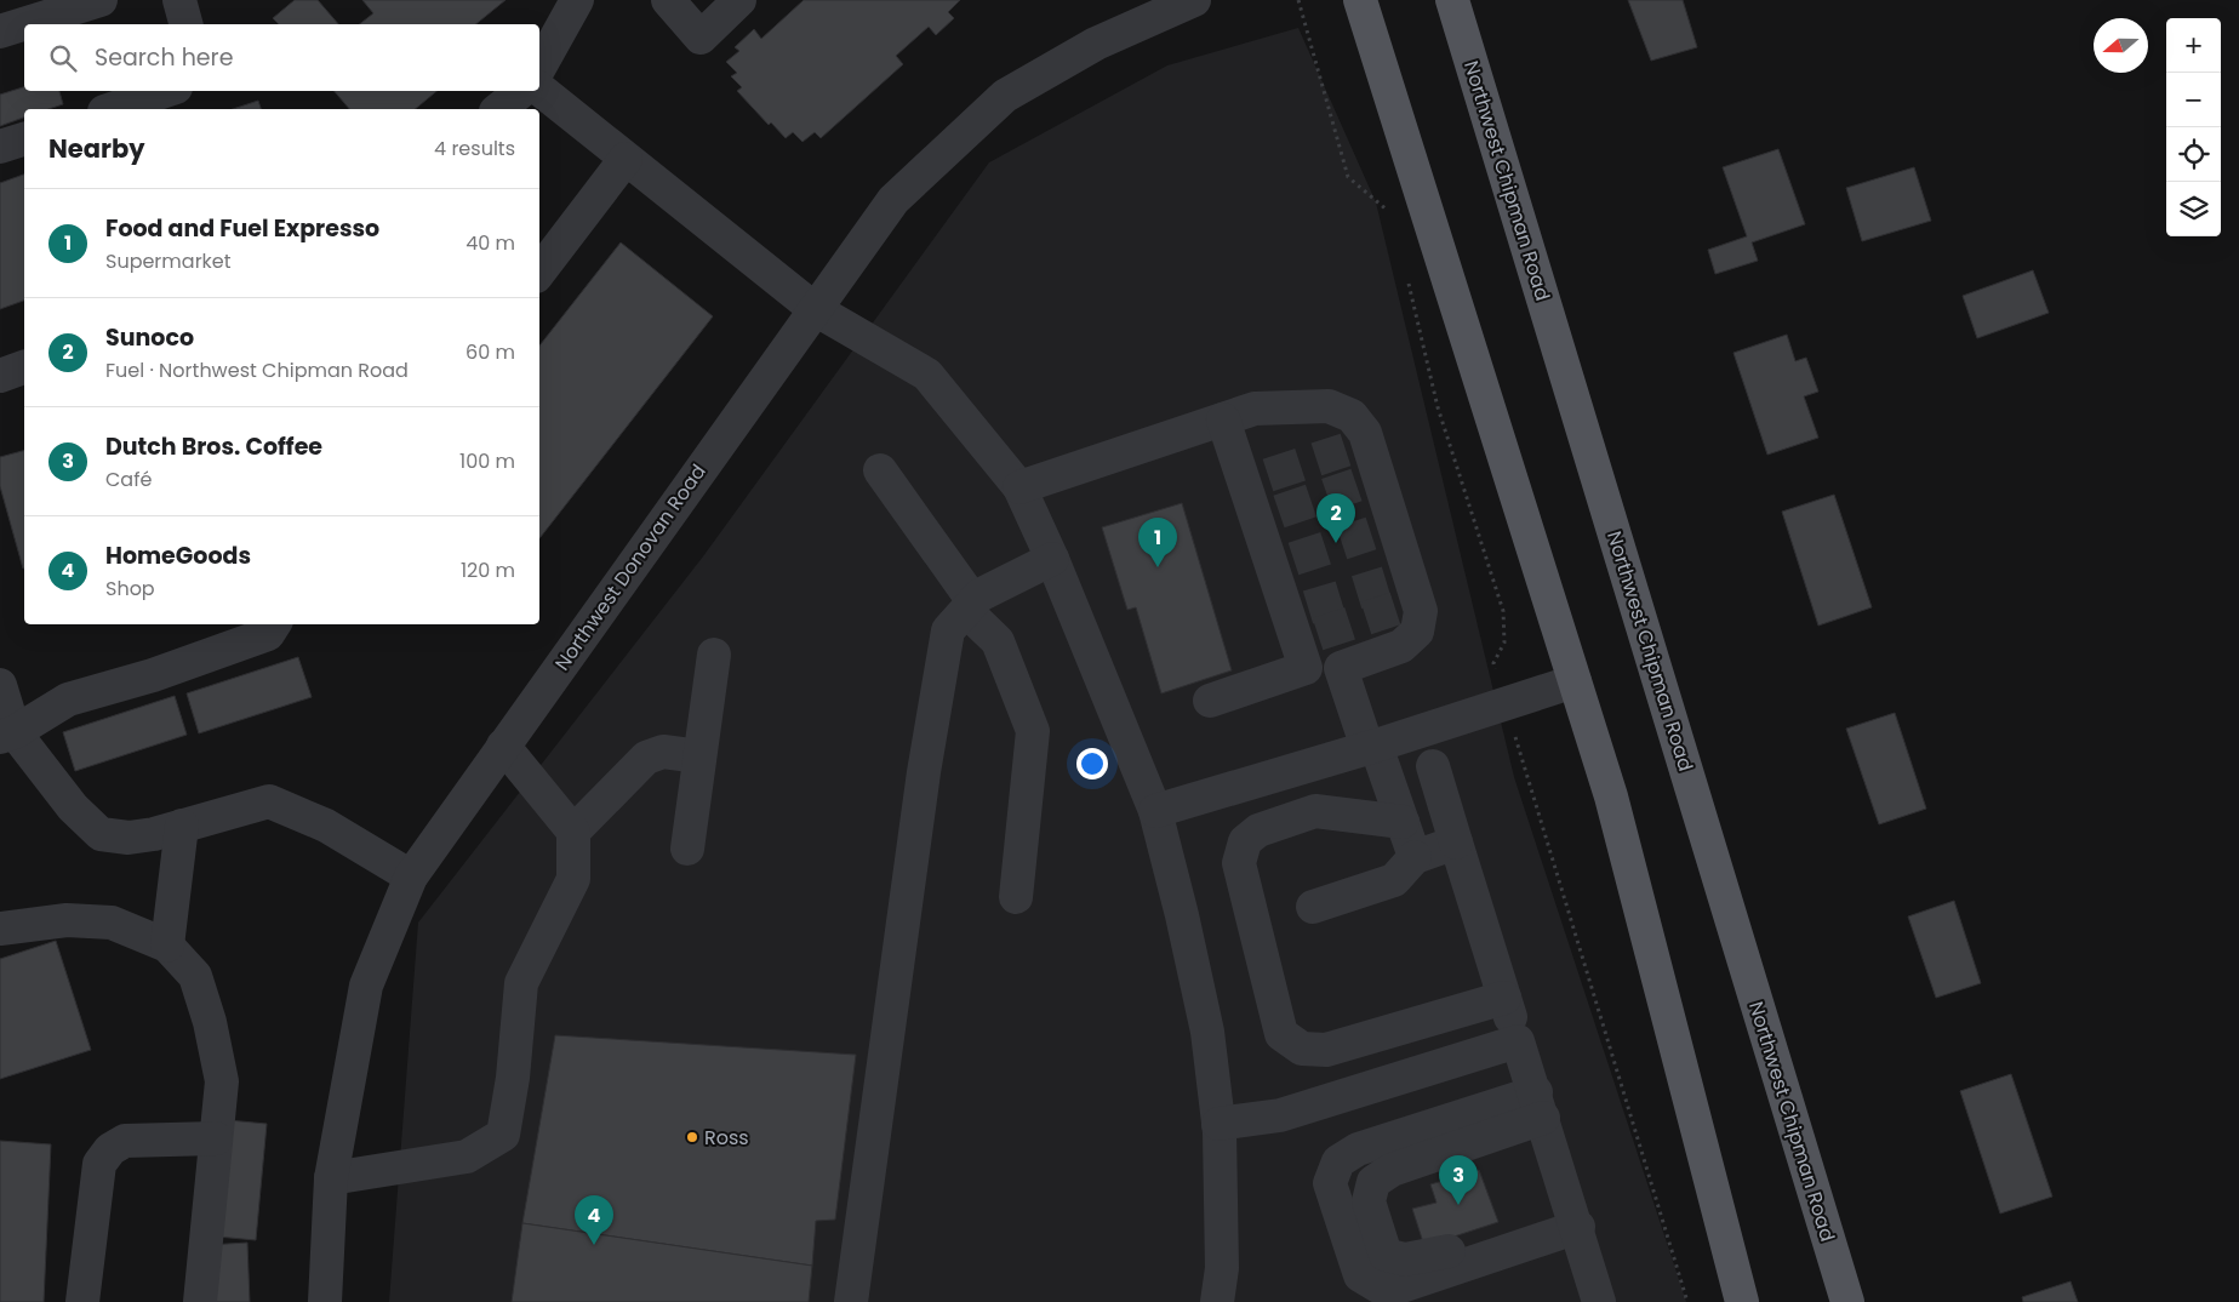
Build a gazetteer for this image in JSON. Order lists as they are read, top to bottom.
{
  "streets": {
    "main road": ["Northwest Chipman Road"],
    "street": ["Northwest Donovan Road"]
  },
  "places": ["Ross"],
  "north": "left",
  "page": {
    "map_buttons": ["+", "−"],
    "search": "Search here",
    "heading": ["Nearby", "4 results"],
    "list": [
      {
        "mark": "1",
        "name": "Food and Fuel Expresso",
        "note": "Supermarket",
        "value": "40 m"
      },
      {
        "mark": "2",
        "name": "Sunoco",
        "note": "Fuel · Northwest Chipman Road",
        "value": "60 m"
      },
      {
        "mark": "3",
        "name": "Dutch Bros. Coffee",
        "note": "Café",
        "value": "100 m"
      },
      {
        "mark": "4",
        "name": "HomeGoods",
        "note": "Shop",
        "value": "120 m"
      }
    ],
    "pins": [
      "2",
      "1",
      "3",
      "4"
    ]
  }
}
